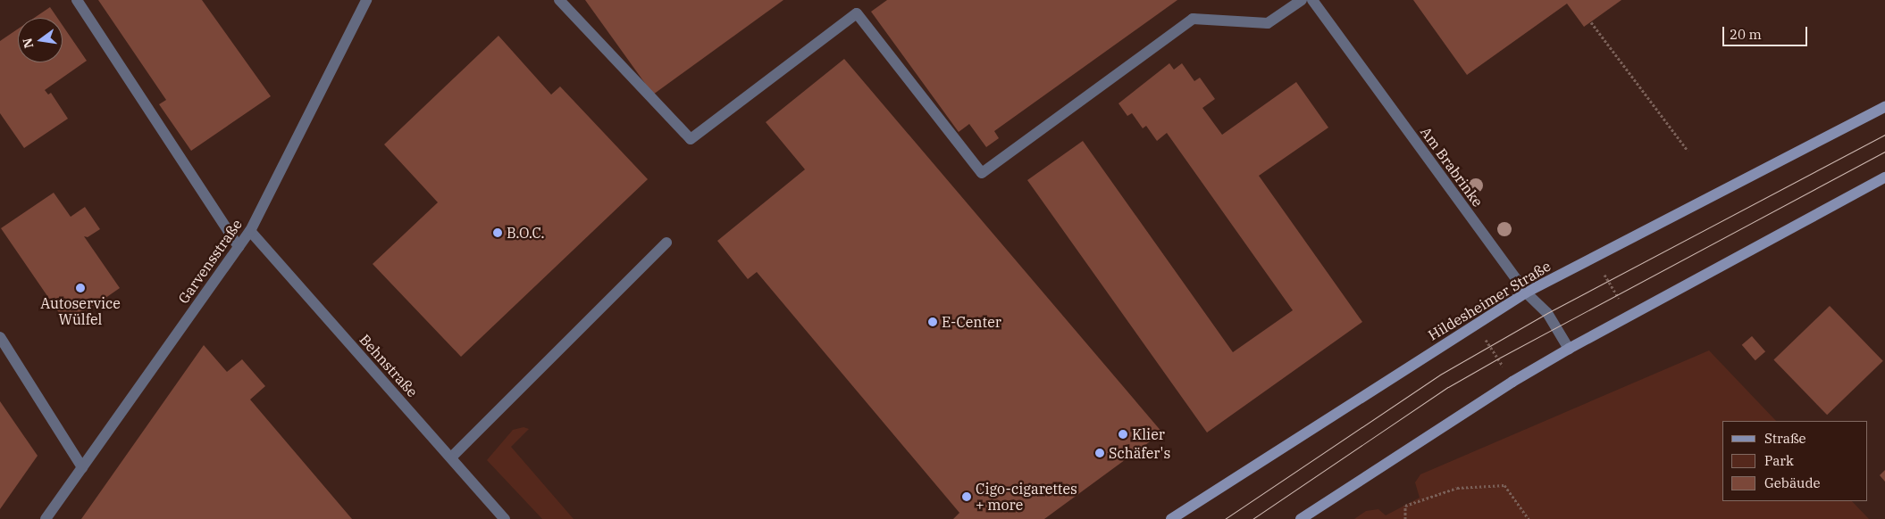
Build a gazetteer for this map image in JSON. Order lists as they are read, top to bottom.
{
  "streets": {
    "main road": ["Hildesheimer Straße"],
    "street": ["Am Brabrinke", "Garvensstraße", "Behnstraße"]
  },
  "crossings": [
    ["Am Brabrinke", "Hildesheimer Straße"],
    ["Garvensstraße", "Behnstraße"]
  ],
  "places": [
    "B.O.C.",
    "Autoservice Wülfel",
    "E-Center",
    "Klier",
    "Schäfer's",
    "Cigo-cigarettes + more"
  ],
  "legend": ["Straße", "Park", "Gebäude"],
  "scale_bar": "20 m",
  "north": "left"
}
